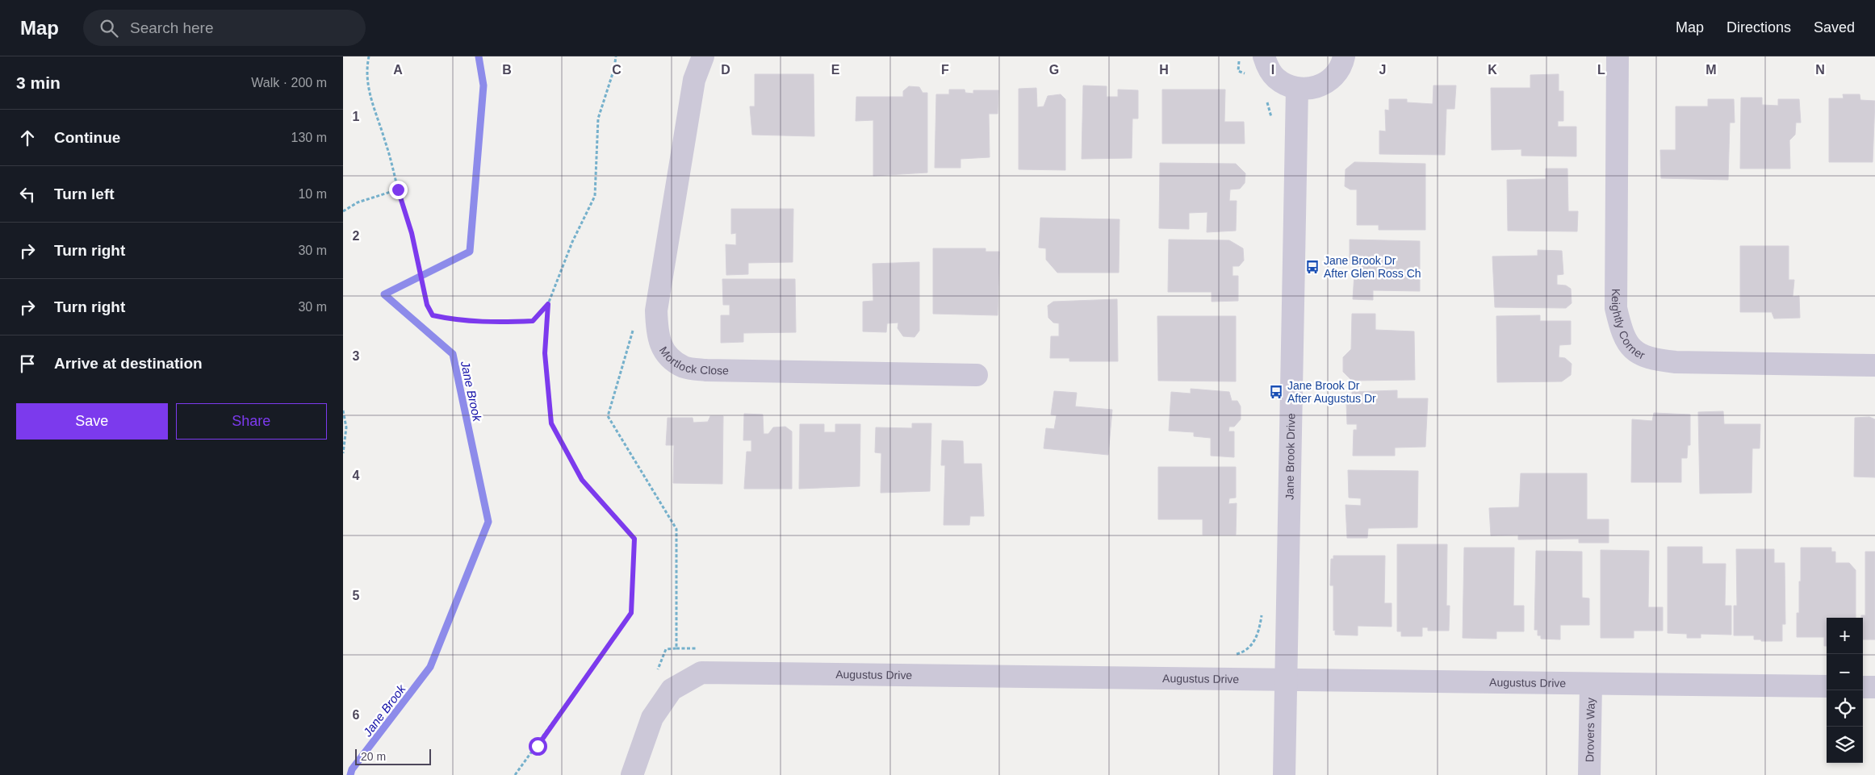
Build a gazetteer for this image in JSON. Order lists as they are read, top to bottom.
{
  "streets": {
    "street": [
      "Keightly Corner",
      "Mortlock Close",
      "Jane Brook Drive",
      "Augustus Drive",
      "Drovers Way"
    ]
  },
  "crossings": [
    ["Jane Brook Drive", "Augustus Drive"],
    ["Augustus Drive", "Drovers Way"]
  ],
  "water": ["Jane Brook"],
  "places": {
    "bus stop": ["Jane Brook Dr After Glen Ross Ch", "Jane Brook Dr After Augustus Dr"]
  },
  "scale_bar": "20 m",
  "page": {
    "header": "Map",
    "search": "Search here",
    "nav": ["Map", "Directions", "Saved"],
    "heading": ["3 min", "Walk · 200 m"],
    "list": [
      ["Continue", "130 m"],
      ["Turn left", "10 m"],
      ["Turn right", "30 m"],
      ["Turn right", "30 m"],
      "Arrive at destination"
    ],
    "buttons": ["Save", "Share"],
    "map_buttons": ["+", "−"],
    "scale": "20 m"
  },
  "grid": {
    "columns": [
      "A",
      "B",
      "C",
      "D",
      "E",
      "F",
      "G",
      "H",
      "I",
      "J",
      "K",
      "L",
      "M",
      "N"
    ],
    "rows": [
      "1",
      "2",
      "3",
      "4",
      "5",
      "6"
    ]
  }
}
